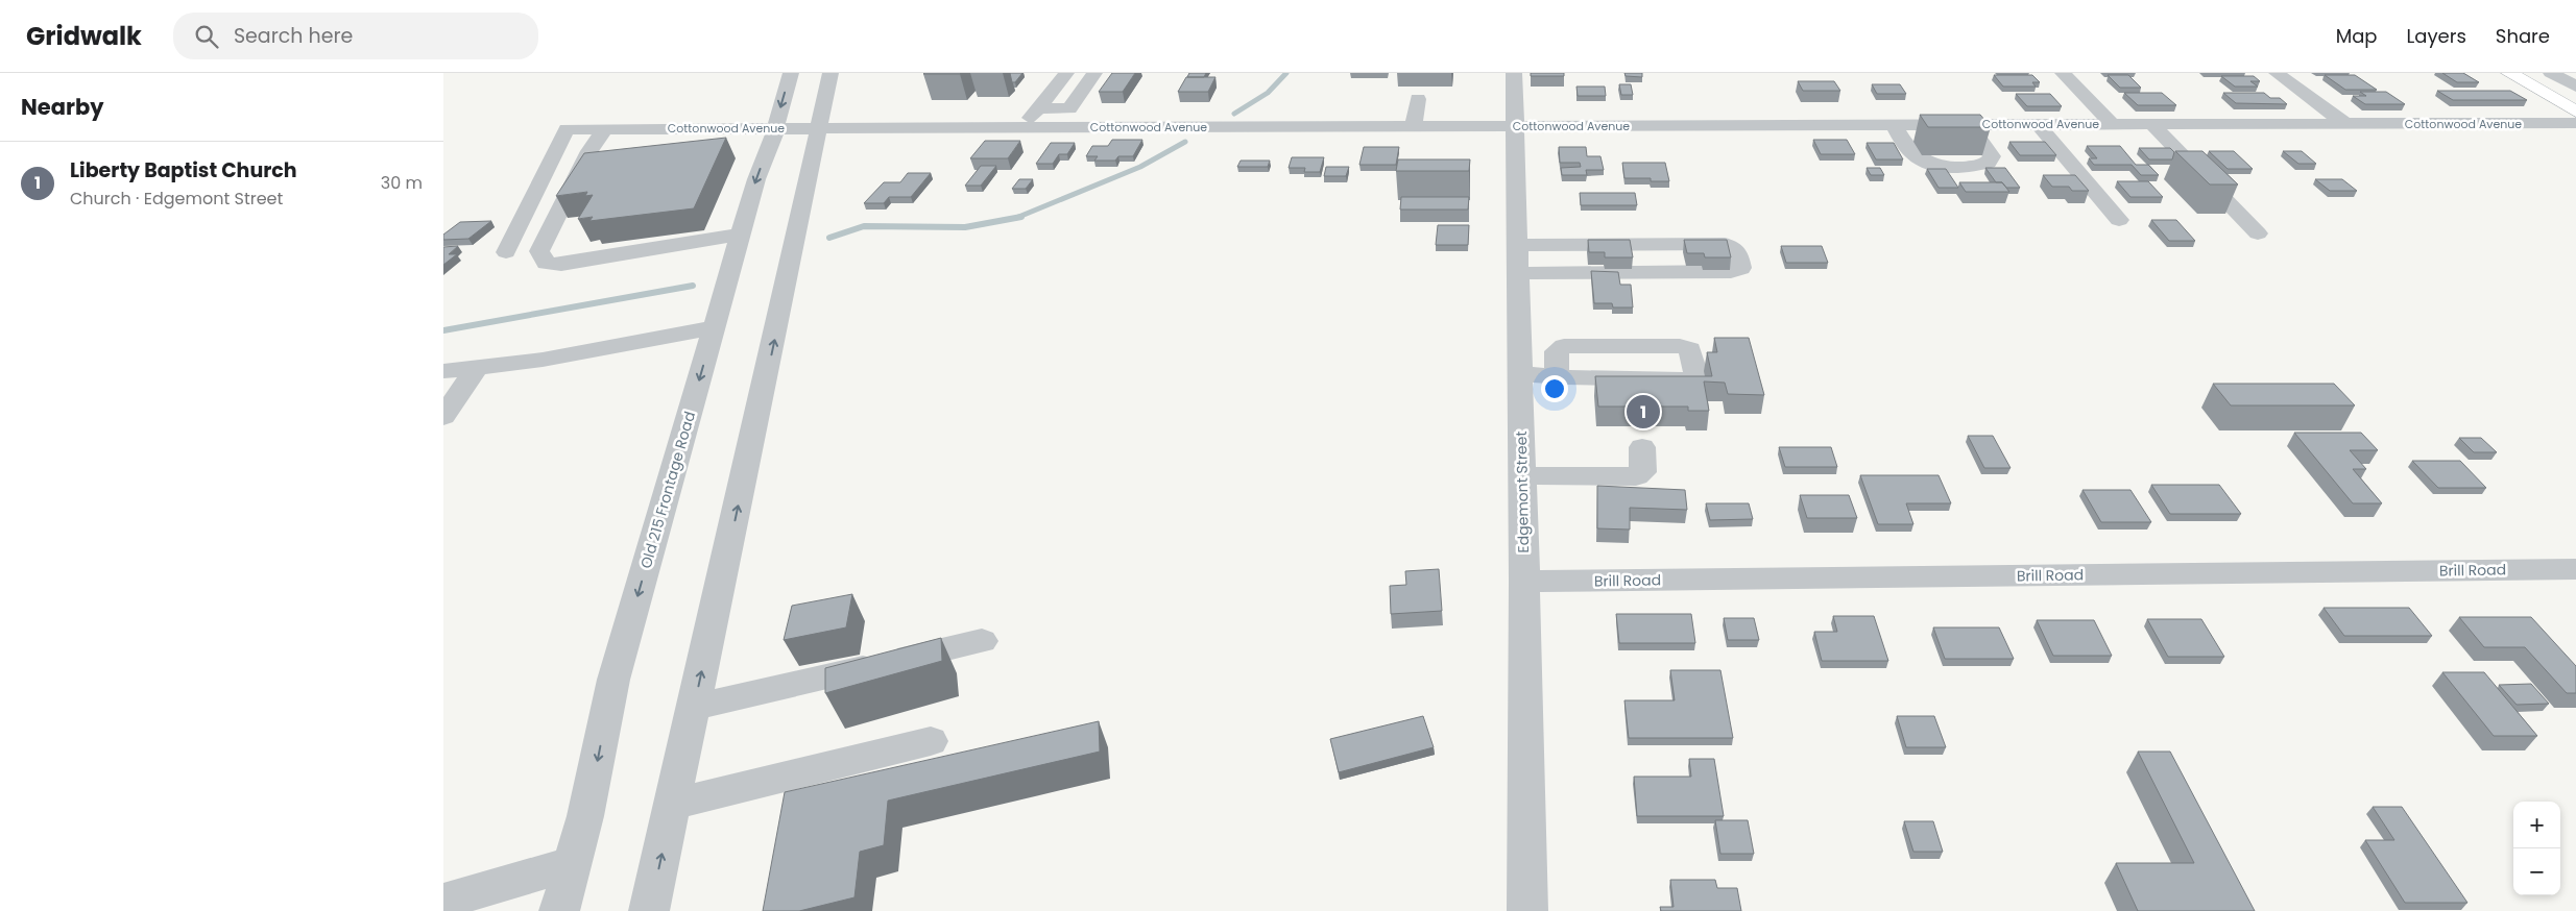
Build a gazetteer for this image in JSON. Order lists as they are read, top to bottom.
{
  "streets": {
    "street": [
      "Cottonwood Avenue",
      "Old 215 Frontage Road",
      "Edgemont Street",
      "Brill Road"
    ]
  },
  "crossings": [
    ["Cottonwood Avenue", "Old 215 Frontage Road"],
    ["Cottonwood Avenue", "Edgemont Street"],
    ["Edgemont Street", "Brill Road"]
  ],
  "page": {
    "header": "Gridwalk",
    "search": "Search here",
    "nav": ["Map", "Layers", "Share"],
    "heading": "Nearby",
    "list": [
      {
        "mark": "1",
        "name": "Liberty Baptist Church",
        "note": "Church · Edgemont Street",
        "value": "30 m"
      }
    ],
    "pins": "1",
    "map_buttons": ["+", "−"]
  }
}
